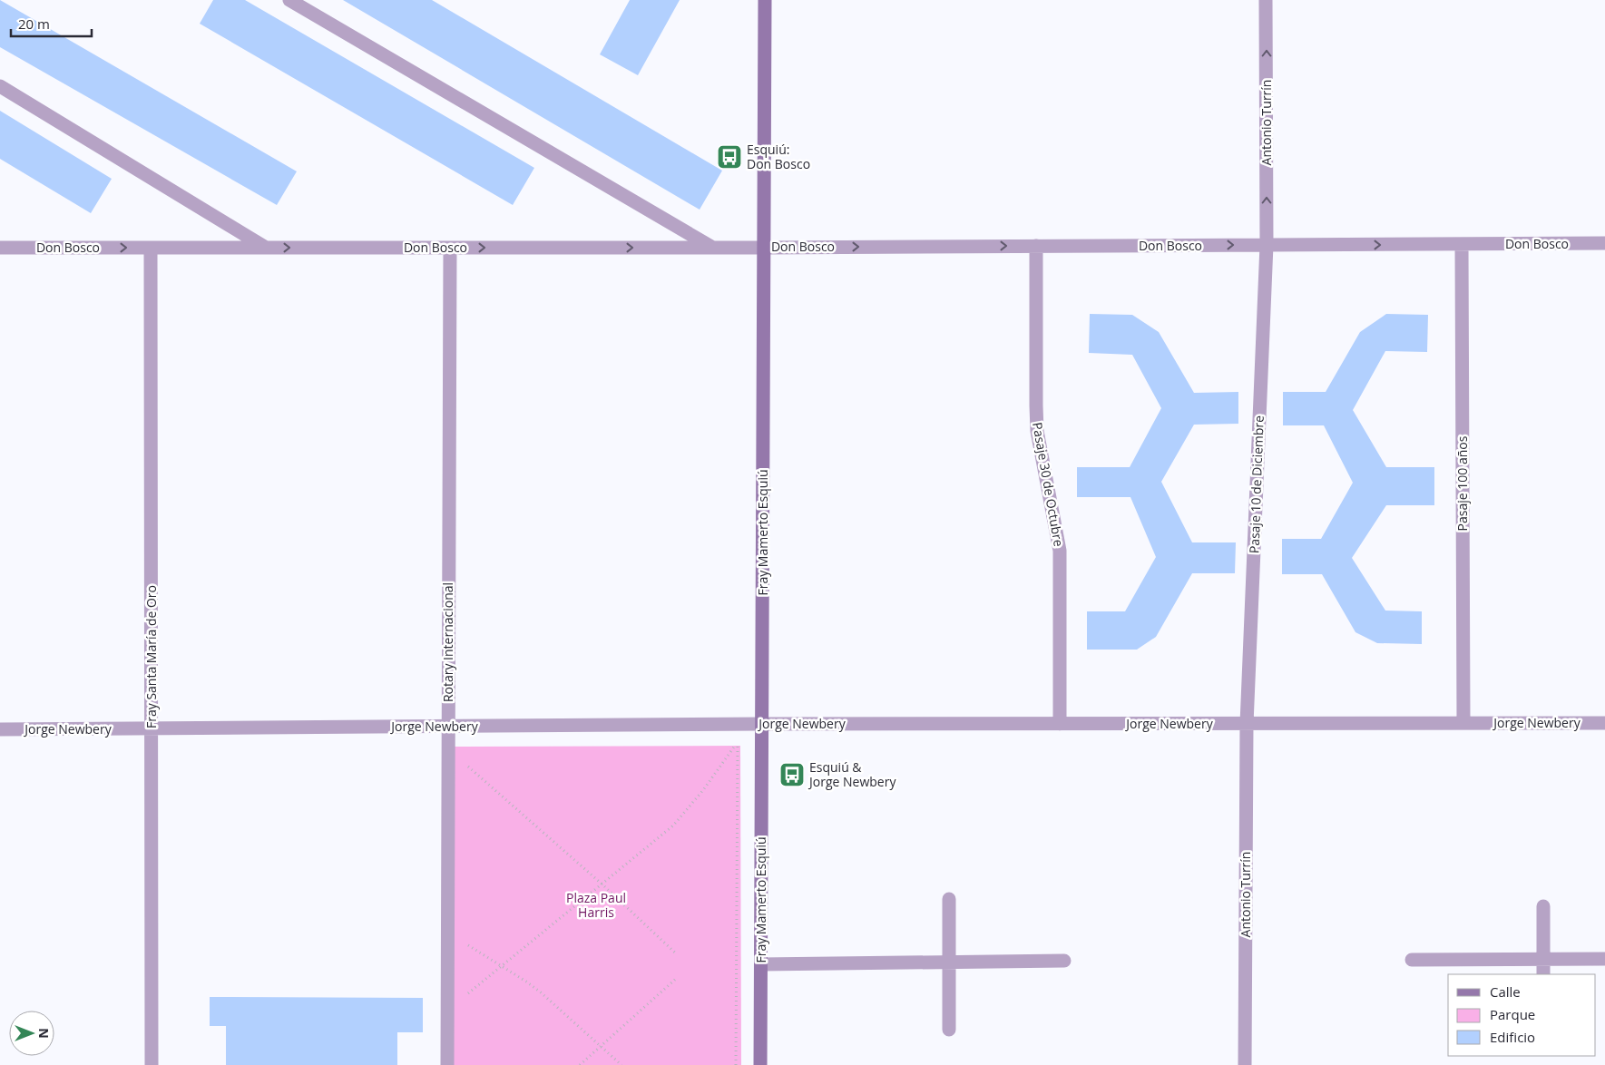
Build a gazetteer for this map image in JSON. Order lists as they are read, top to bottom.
{
  "streets": {
    "street": [
      "Antonio Turrín",
      "Don Bosco",
      "Pasaje 100 años",
      "Pasaje 30 de Octubre",
      "Pasaje 10 de Diciembre",
      "Fray Mamerto Esquiú",
      "Rotary Internacional",
      "Fray Santa María de Oro",
      "Jorge Newbery"
    ]
  },
  "crossings": [
    ["Antonio Turrín", "Don Bosco"],
    ["Antonio Turrín", "Pasaje 10 de Diciembre"],
    ["Antonio Turrín", "Jorge Newbery"],
    ["Don Bosco", "Pasaje 100 años"],
    ["Don Bosco", "Pasaje 30 de Octubre"],
    ["Don Bosco", "Pasaje 10 de Diciembre"],
    ["Don Bosco", "Fray Mamerto Esquiú"],
    ["Don Bosco", "Rotary Internacional"],
    ["Don Bosco", "Fray Santa María de Oro"],
    ["Pasaje 100 años", "Jorge Newbery"],
    ["Pasaje 30 de Octubre", "Jorge Newbery"],
    ["Pasaje 10 de Diciembre", "Jorge Newbery"],
    ["Fray Mamerto Esquiú", "Jorge Newbery"],
    ["Rotary Internacional", "Jorge Newbery"],
    ["Fray Santa María de Oro", "Jorge Newbery"]
  ],
  "one_way": ["Antonio Turrín", "Don Bosco"],
  "parks": ["Plaza Paul Harris"],
  "places": {
    "bus stop": ["Esquiú: Don Bosco", "Esquiú & Jorge Newbery"]
  },
  "legend": ["Calle", "Parque", "Edificio"],
  "scale_bar": "20 m",
  "north": "right"
}
